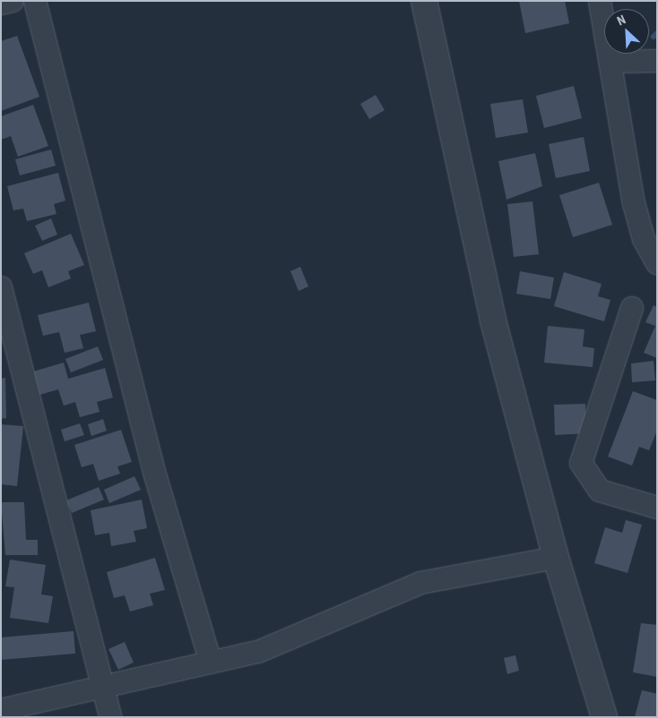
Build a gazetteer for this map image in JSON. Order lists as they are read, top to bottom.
{
  "north": "top left"
}
